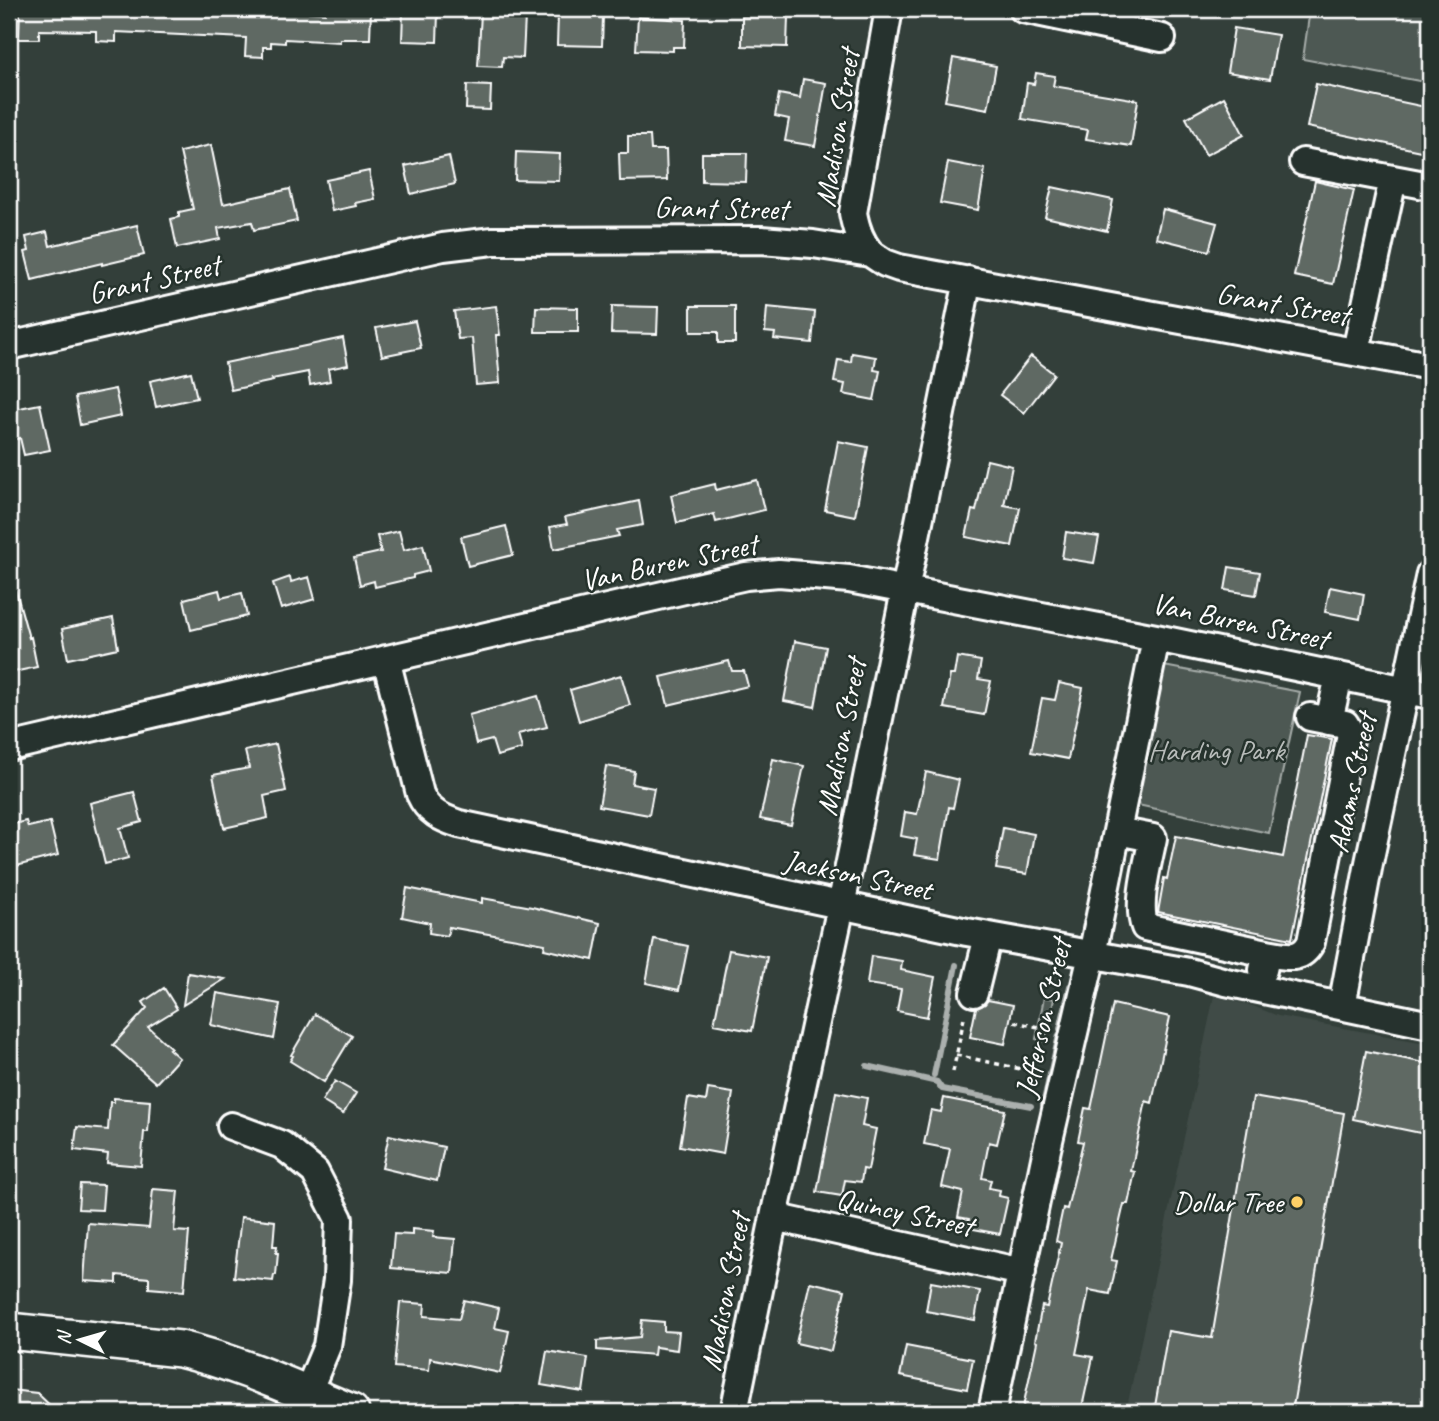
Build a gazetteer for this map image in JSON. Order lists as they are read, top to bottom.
{
  "streets": {
    "street": [
      "Madison Street",
      "Grant Street",
      "Van Buren Street",
      "Adams Street",
      "Jackson Street",
      "Jefferson Street",
      "Quincy Street"
    ]
  },
  "crossings": [
    ["Madison Street", "Grant Street"],
    ["Madison Street", "Van Buren Street"],
    ["Madison Street", "Jackson Street"],
    ["Madison Street", "Quincy Street"],
    ["Van Buren Street", "Adams Street"],
    ["Van Buren Street", "Jackson Street"],
    ["Van Buren Street", "Jefferson Street"],
    ["Adams Street", "Jackson Street"],
    ["Jackson Street", "Jefferson Street"],
    ["Jefferson Street", "Quincy Street"]
  ],
  "parks": ["Harding Park"],
  "places": ["Dollar Tree"],
  "north": "left"
}
